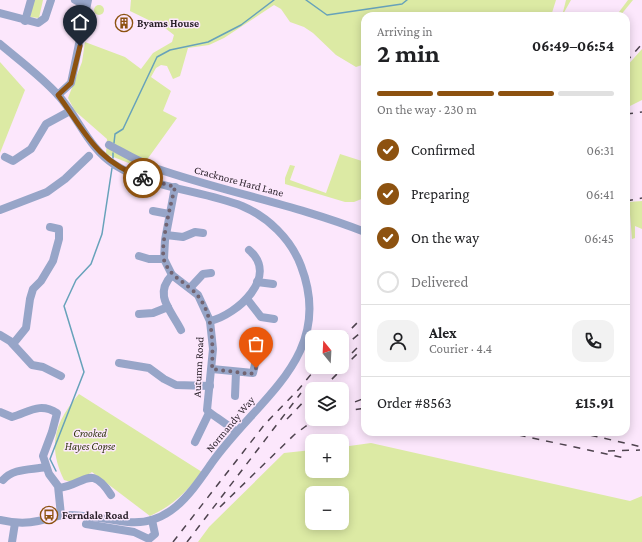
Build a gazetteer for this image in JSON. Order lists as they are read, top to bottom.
{
  "streets": {
    "street": ["Cracknore Hard Lane", "Autumn Road", "Normandy Way"]
  },
  "crossings": [
    ["Autumn Road", "Normandy Way"]
  ],
  "parks": ["Crooked Hayes Copse"],
  "places": {
    "building": ["Byams House"],
    "bus stop": ["Ferndale Road"]
  },
  "north": "top",
  "page": {
    "heading": ["2 min", "Arriving in", "06:49–06:54"],
    "panel": [
      "Alex",
      "Courier · 4.4",
      "Order #8563",
      "£15.91"
    ],
    "bar": "On the way · 230 m",
    "list": [
      ["Confirmed", "06:31"],
      ["Preparing", "06:41"],
      ["On the way", "06:45"],
      "Delivered"
    ],
    "map_buttons": ["+", "−"]
  }
}
